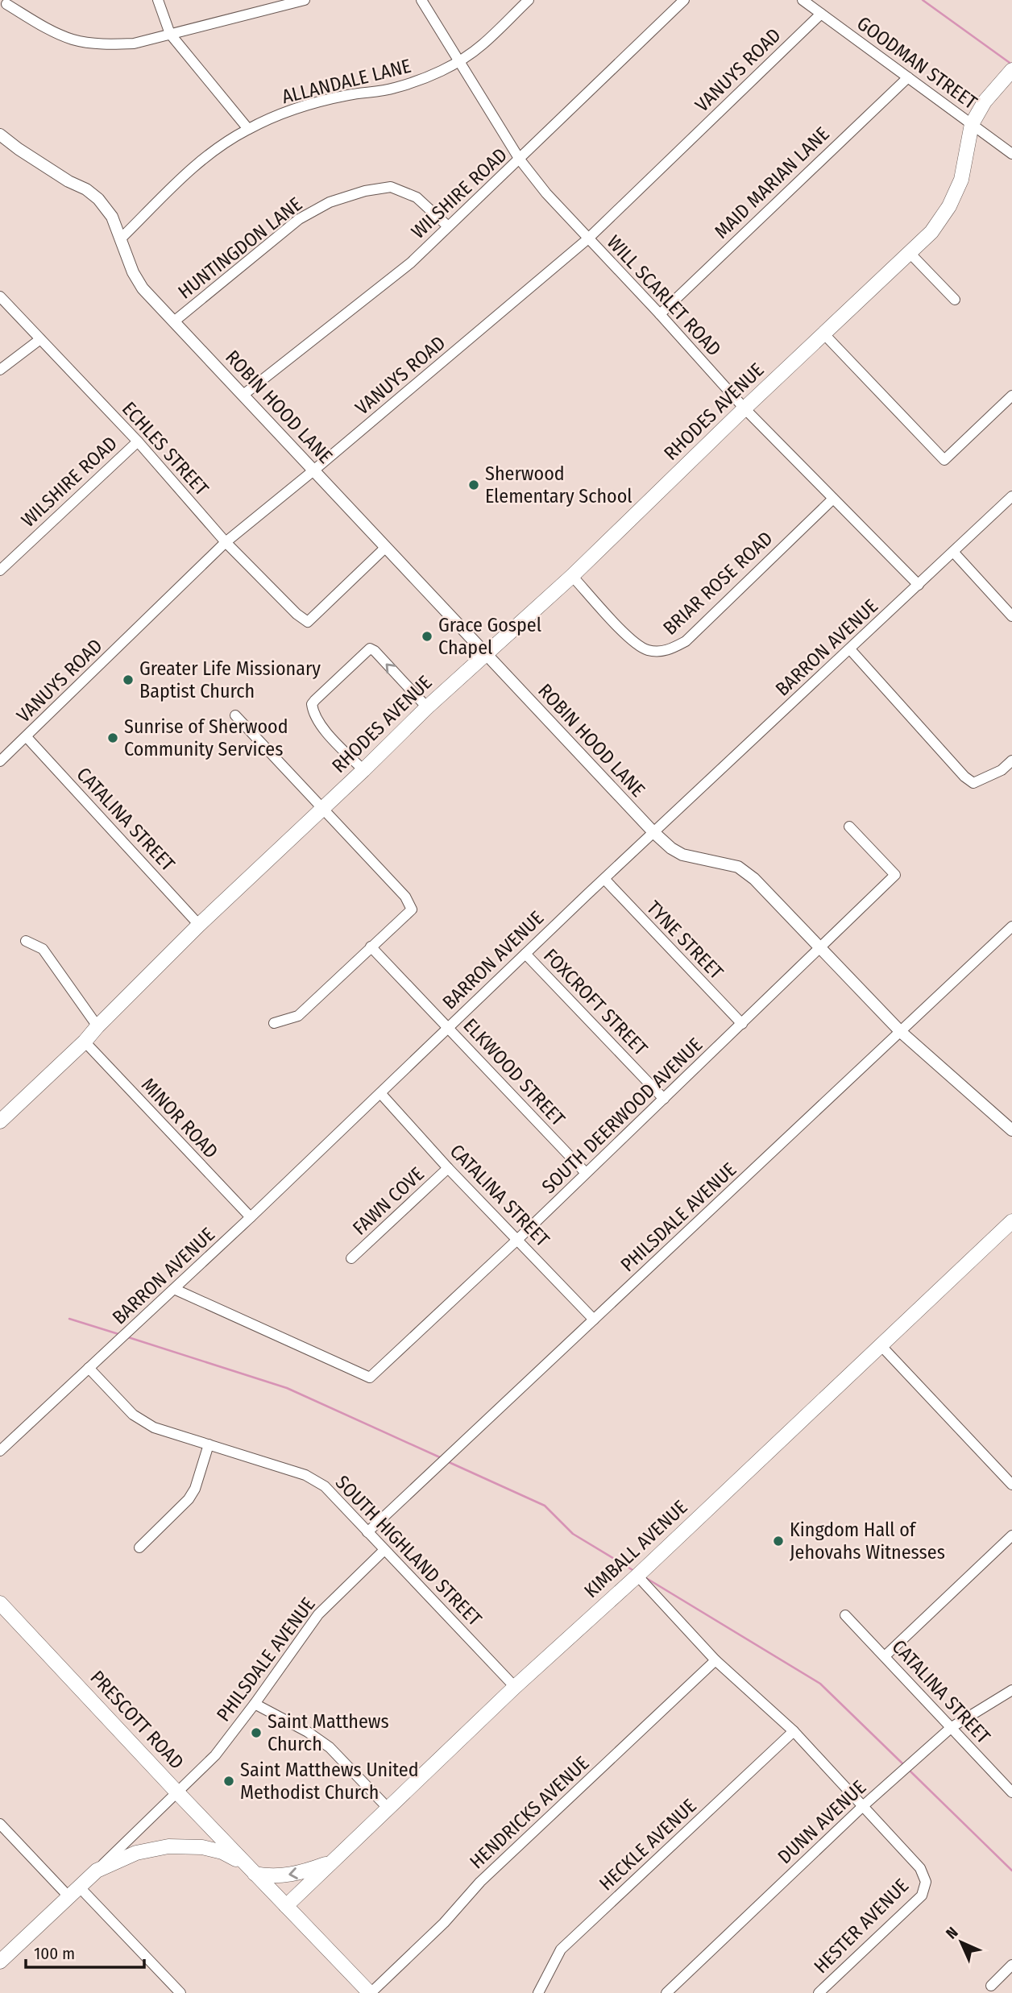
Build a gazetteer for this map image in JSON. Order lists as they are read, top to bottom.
{
  "streets": {
    "main road": ["RHODES AVENUE", "KIMBALL AVENUE", "PRESCOTT ROAD"],
    "street": [
      "GOODMAN STREET",
      "VANUYS ROAD",
      "ALLANDALE LANE",
      "MAID MARIAN LANE",
      "WILSHIRE ROAD",
      "HUNTINGDON LANE",
      "WILL SCARLET ROAD",
      "ROBIN HOOD LANE",
      "ECHLES STREET",
      "BRIAR ROSE ROAD",
      "BARRON AVENUE",
      "CATALINA STREET",
      "TYNE STREET",
      "FOXCROFT STREET",
      "ELKWOOD STREET",
      "SOUTH DEERWOOD AVENUE",
      "MINOR ROAD",
      "FAWN COVE",
      "PHILSDALE AVENUE",
      "SOUTH HIGHLAND STREET",
      "HENDRICKS AVENUE",
      "DUNN AVENUE",
      "HECKLE AVENUE",
      "HESTER AVENUE"
    ]
  },
  "crossings": [
    ["GOODMAN STREET", "VANUYS ROAD"],
    ["GOODMAN STREET", "MAID MARIAN LANE"],
    ["GOODMAN STREET", "RHODES AVENUE"],
    ["VANUYS ROAD", "WILL SCARLET ROAD"],
    ["VANUYS ROAD", "ROBIN HOOD LANE"],
    ["VANUYS ROAD", "ECHLES STREET"],
    ["VANUYS ROAD", "CATALINA STREET"],
    ["ALLANDALE LANE", "WILL SCARLET ROAD"],
    ["ALLANDALE LANE", "ROBIN HOOD LANE"],
    ["MAID MARIAN LANE", "WILL SCARLET ROAD"],
    ["WILSHIRE ROAD", "HUNTINGDON LANE"],
    ["WILSHIRE ROAD", "WILL SCARLET ROAD"],
    ["WILSHIRE ROAD", "ROBIN HOOD LANE"],
    ["WILSHIRE ROAD", "ECHLES STREET"],
    ["HUNTINGDON LANE", "ROBIN HOOD LANE"],
    ["WILL SCARLET ROAD", "RHODES AVENUE"],
    ["WILL SCARLET ROAD", "BRIAR ROSE ROAD"],
    ["WILL SCARLET ROAD", "BARRON AVENUE"],
    ["ROBIN HOOD LANE", "RHODES AVENUE"],
    ["ROBIN HOOD LANE", "ECHLES STREET"],
    ["ROBIN HOOD LANE", "BARRON AVENUE"],
    ["ROBIN HOOD LANE", "SOUTH DEERWOOD AVENUE"],
    ["ROBIN HOOD LANE", "PHILSDALE AVENUE"],
    ["RHODES AVENUE", "BRIAR ROSE ROAD"],
    ["RHODES AVENUE", "CATALINA STREET"],
    ["RHODES AVENUE", "MINOR ROAD"],
    ["BARRON AVENUE", "CATALINA STREET"],
    ["BARRON AVENUE", "TYNE STREET"],
    ["BARRON AVENUE", "FOXCROFT STREET"],
    ["BARRON AVENUE", "ELKWOOD STREET"],
    ["BARRON AVENUE", "SOUTH DEERWOOD AVENUE"],
    ["BARRON AVENUE", "MINOR ROAD"],
    ["BARRON AVENUE", "SOUTH HIGHLAND STREET"],
    ["CATALINA STREET", "SOUTH DEERWOOD AVENUE"],
    ["CATALINA STREET", "FAWN COVE"],
    ["CATALINA STREET", "PHILSDALE AVENUE"],
    ["CATALINA STREET", "DUNN AVENUE"],
    ["TYNE STREET", "SOUTH DEERWOOD AVENUE"],
    ["FOXCROFT STREET", "SOUTH DEERWOOD AVENUE"],
    ["ELKWOOD STREET", "SOUTH DEERWOOD AVENUE"],
    ["PHILSDALE AVENUE", "SOUTH HIGHLAND STREET"],
    ["PHILSDALE AVENUE", "PRESCOTT ROAD"],
    ["KIMBALL AVENUE", "SOUTH HIGHLAND STREET"],
    ["KIMBALL AVENUE", "PRESCOTT ROAD"],
    ["DUNN AVENUE", "HESTER AVENUE"]
  ],
  "places": [
    "Sherwood Elementary School",
    "Grace Gospel Chapel",
    "Greater Life Missionary Baptist Church",
    "Sunrise of Sherwood Community Services",
    "Kingdom Hall of Jehovahs Witnesses",
    "Saint Matthews Church",
    "Saint Matthews United Methodist Church"
  ],
  "scale_bar": "100 m",
  "north": "top left"
}
